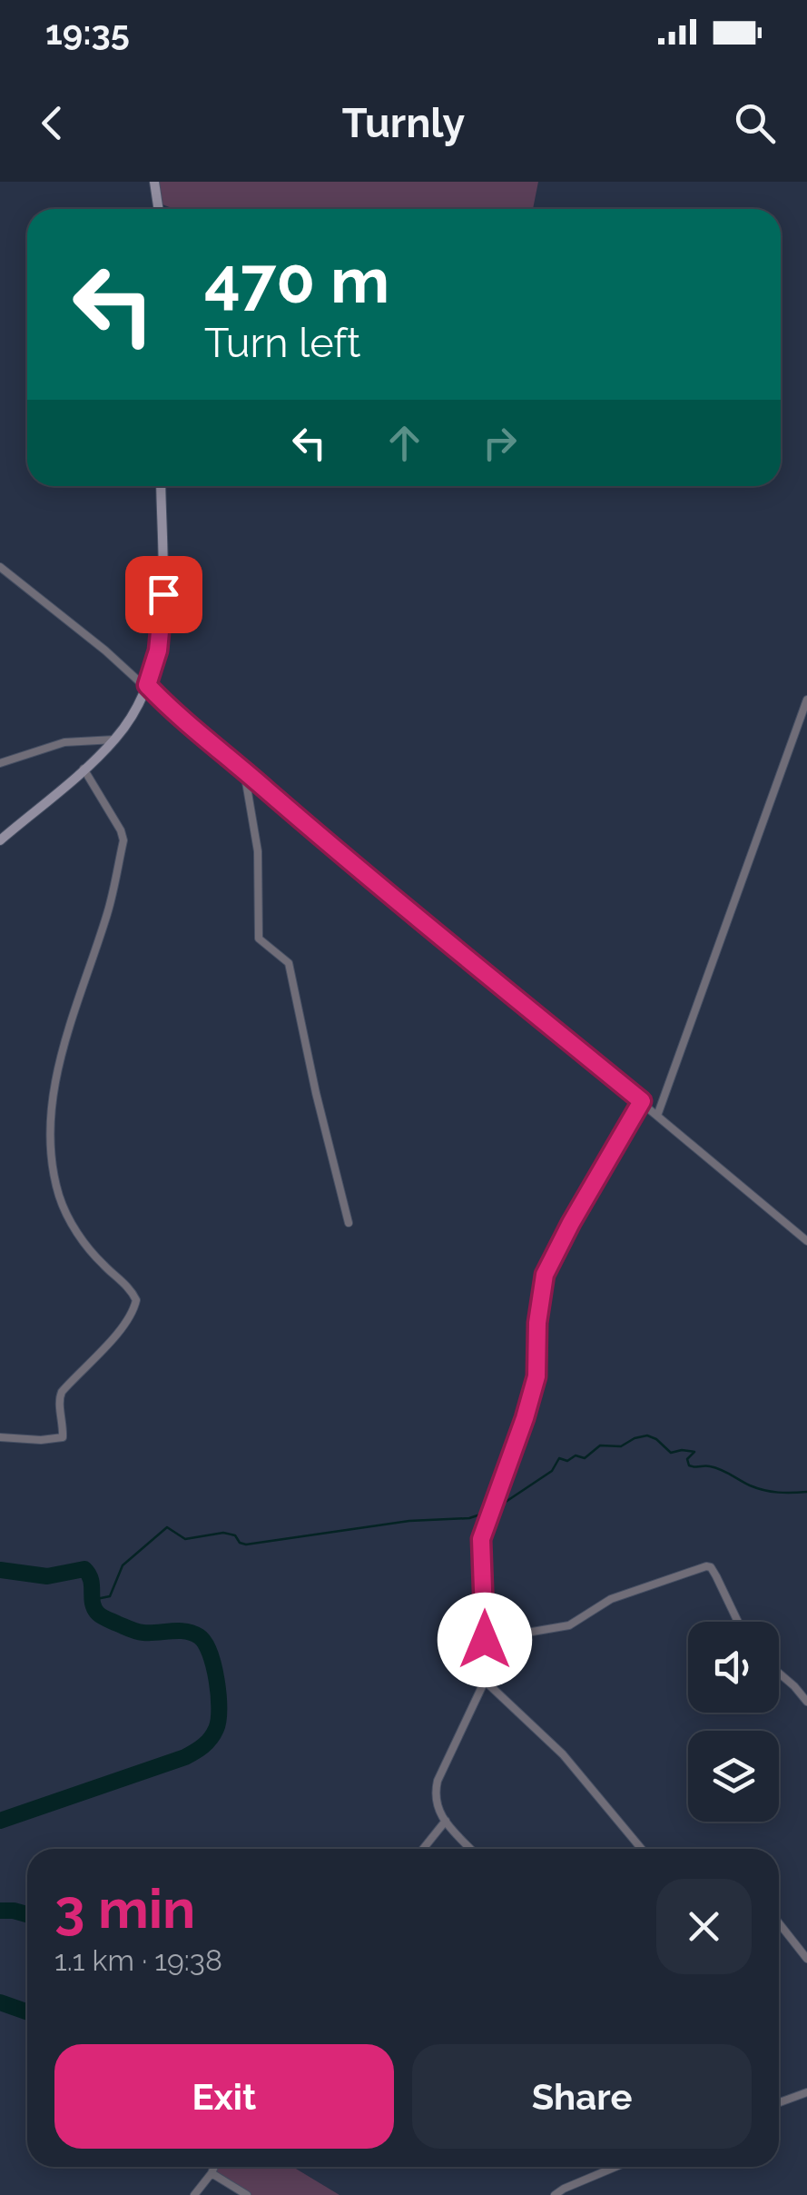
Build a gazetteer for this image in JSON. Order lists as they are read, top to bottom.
{
  "page": {
    "status": "19:35",
    "header": "Turnly",
    "turn": ["470 m", "Turn left"],
    "heading": ["3 min", "1.1 km · 19:38"],
    "buttons": ["Exit", "Share"]
  }
}
